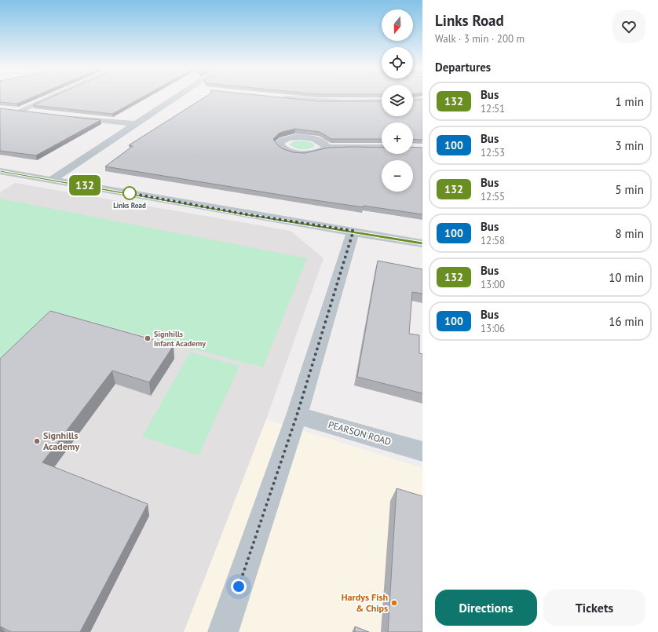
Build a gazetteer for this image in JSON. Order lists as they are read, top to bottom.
{
  "streets": {
    "street": ["PEARSON ROAD"]
  },
  "places": [
    "Links Road",
    "Signhills Infant Academy",
    "Signhills Academy",
    "Hardys Fish & Chips"
  ],
  "lines": ["bus line 132"],
  "north": "bottom",
  "page": {
    "on_map": "132",
    "heading": [
      ["Links Road", "Walk · 3 min · 200 m"],
      "Departures"
    ],
    "map_buttons": ["+", "−"],
    "list": [
      {
        "mark": "132",
        "name": "Bus",
        "note": "12:51",
        "value": "1 min"
      },
      {
        "mark": "100",
        "name": "Bus",
        "note": "12:53",
        "value": "3 min"
      },
      {
        "mark": "132",
        "name": "Bus",
        "note": "12:55",
        "value": "5 min"
      },
      {
        "mark": "100",
        "name": "Bus",
        "note": "12:58",
        "value": "8 min"
      },
      {
        "mark": "132",
        "name": "Bus",
        "note": "13:00",
        "value": "10 min"
      },
      {
        "mark": "100",
        "name": "Bus",
        "note": "13:06",
        "value": "16 min"
      }
    ],
    "buttons": ["Directions", "Tickets"]
  }
}
